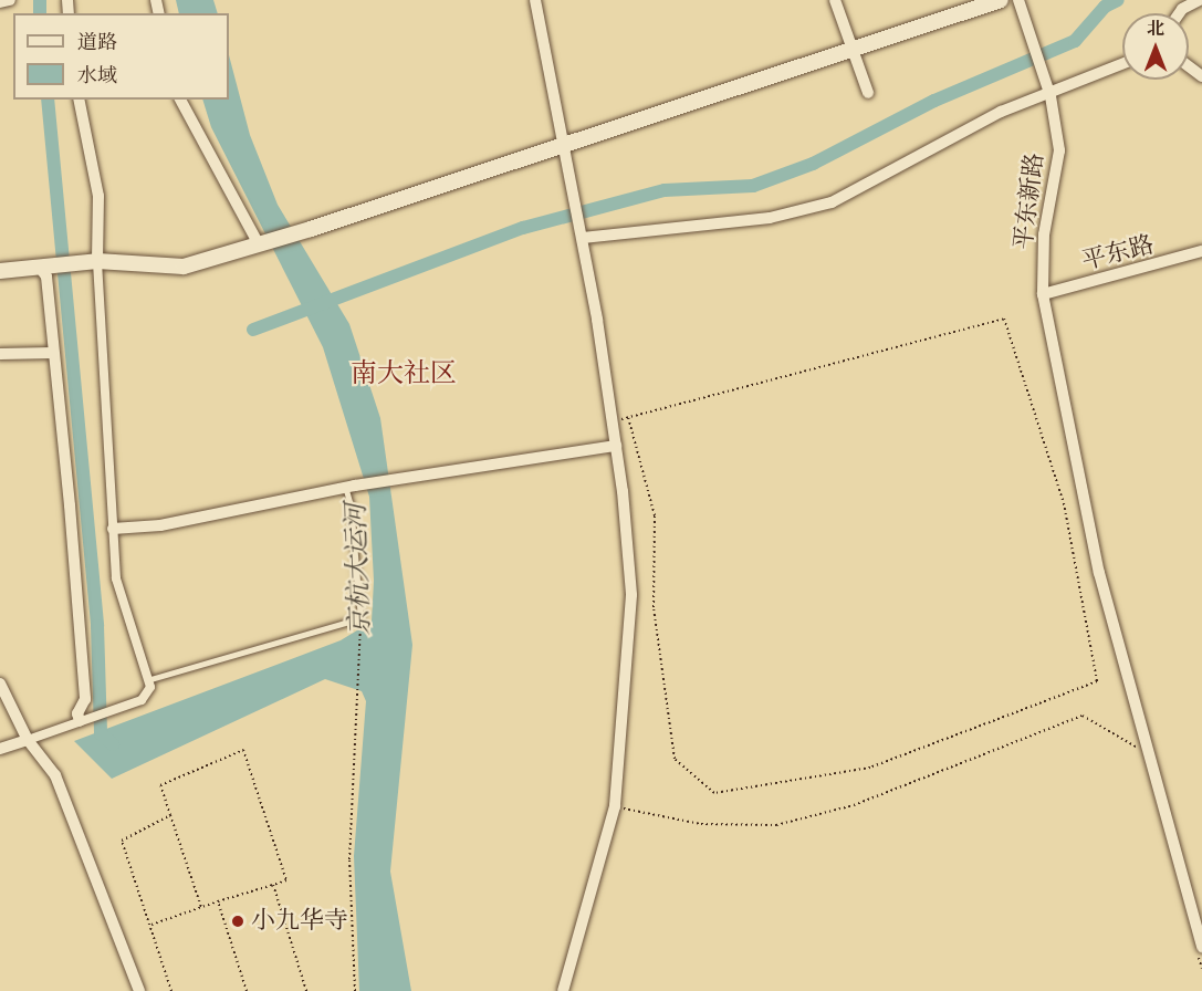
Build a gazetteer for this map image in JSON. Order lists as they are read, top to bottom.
{
  "streets": {
    "street": ["平东新路", "平东路"]
  },
  "crossings": [
    ["平东新路", "平东路"]
  ],
  "districts": ["南大社区"],
  "water": ["京杭大运河"],
  "places": ["小九华寺"],
  "legend": ["道路", "水域"],
  "north": "top"
}
